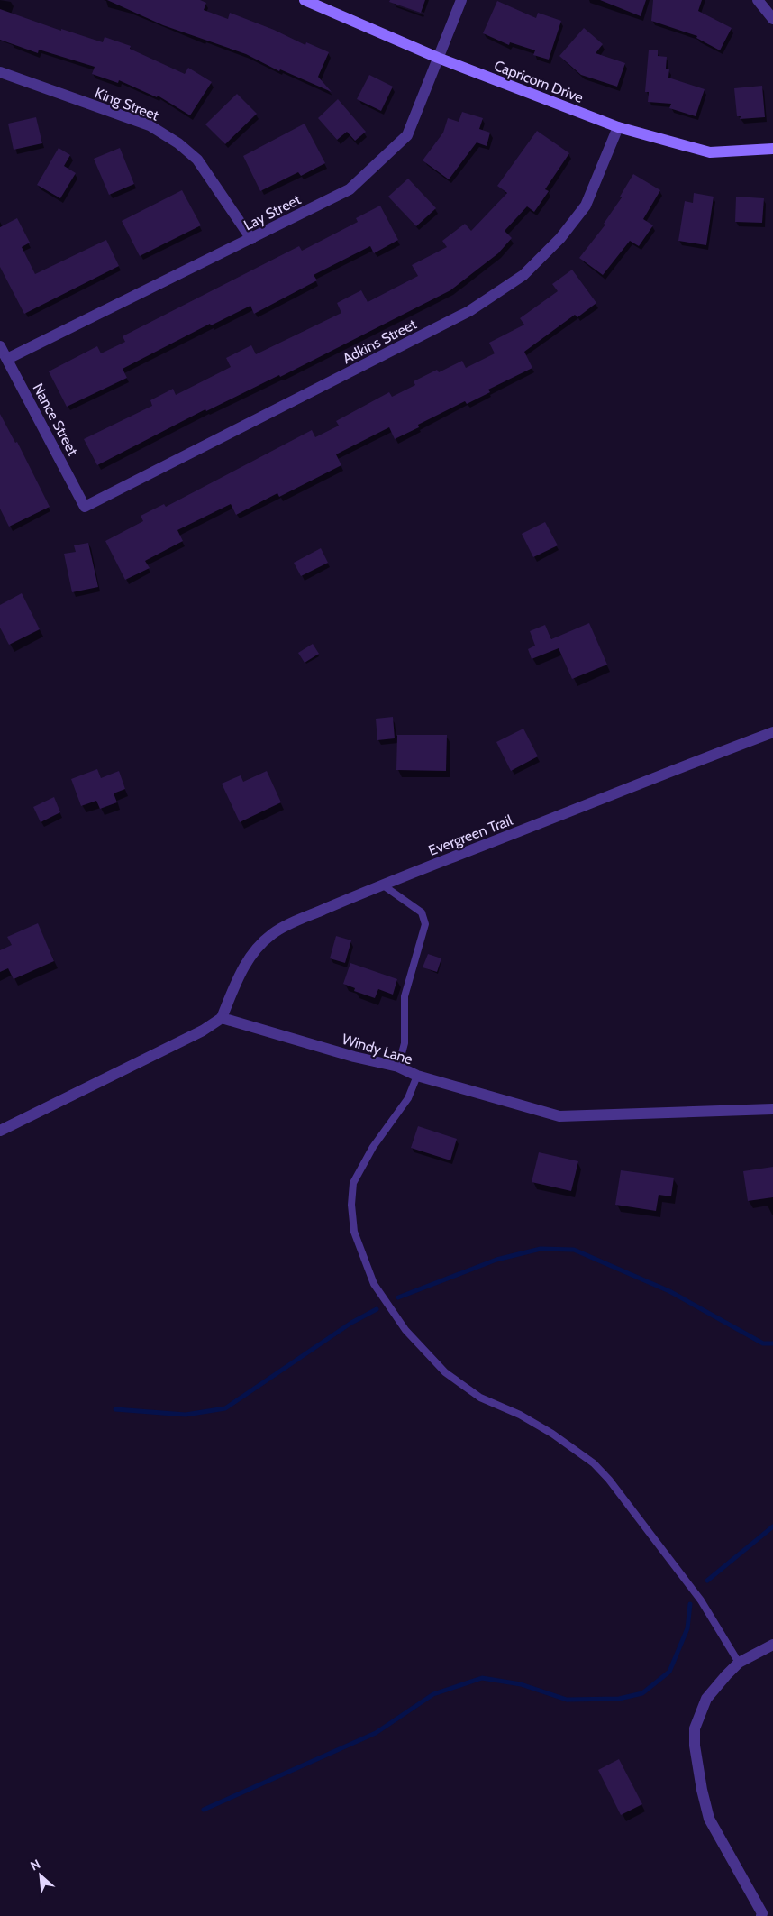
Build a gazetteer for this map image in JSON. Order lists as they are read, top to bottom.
{
  "streets": {
    "street": [
      "Capricorn Drive",
      "King Street",
      "Lay Street",
      "Adkins Street",
      "Nance Street",
      "Evergreen Trail",
      "Windy Lane"
    ]
  },
  "crossings": [
    ["Capricorn Drive", "Lay Street"],
    ["Capricorn Drive", "Adkins Street"],
    ["King Street", "Lay Street"],
    ["Lay Street", "Nance Street"],
    ["Adkins Street", "Nance Street"],
    ["Evergreen Trail", "Windy Lane"]
  ],
  "north": "top left"
}
